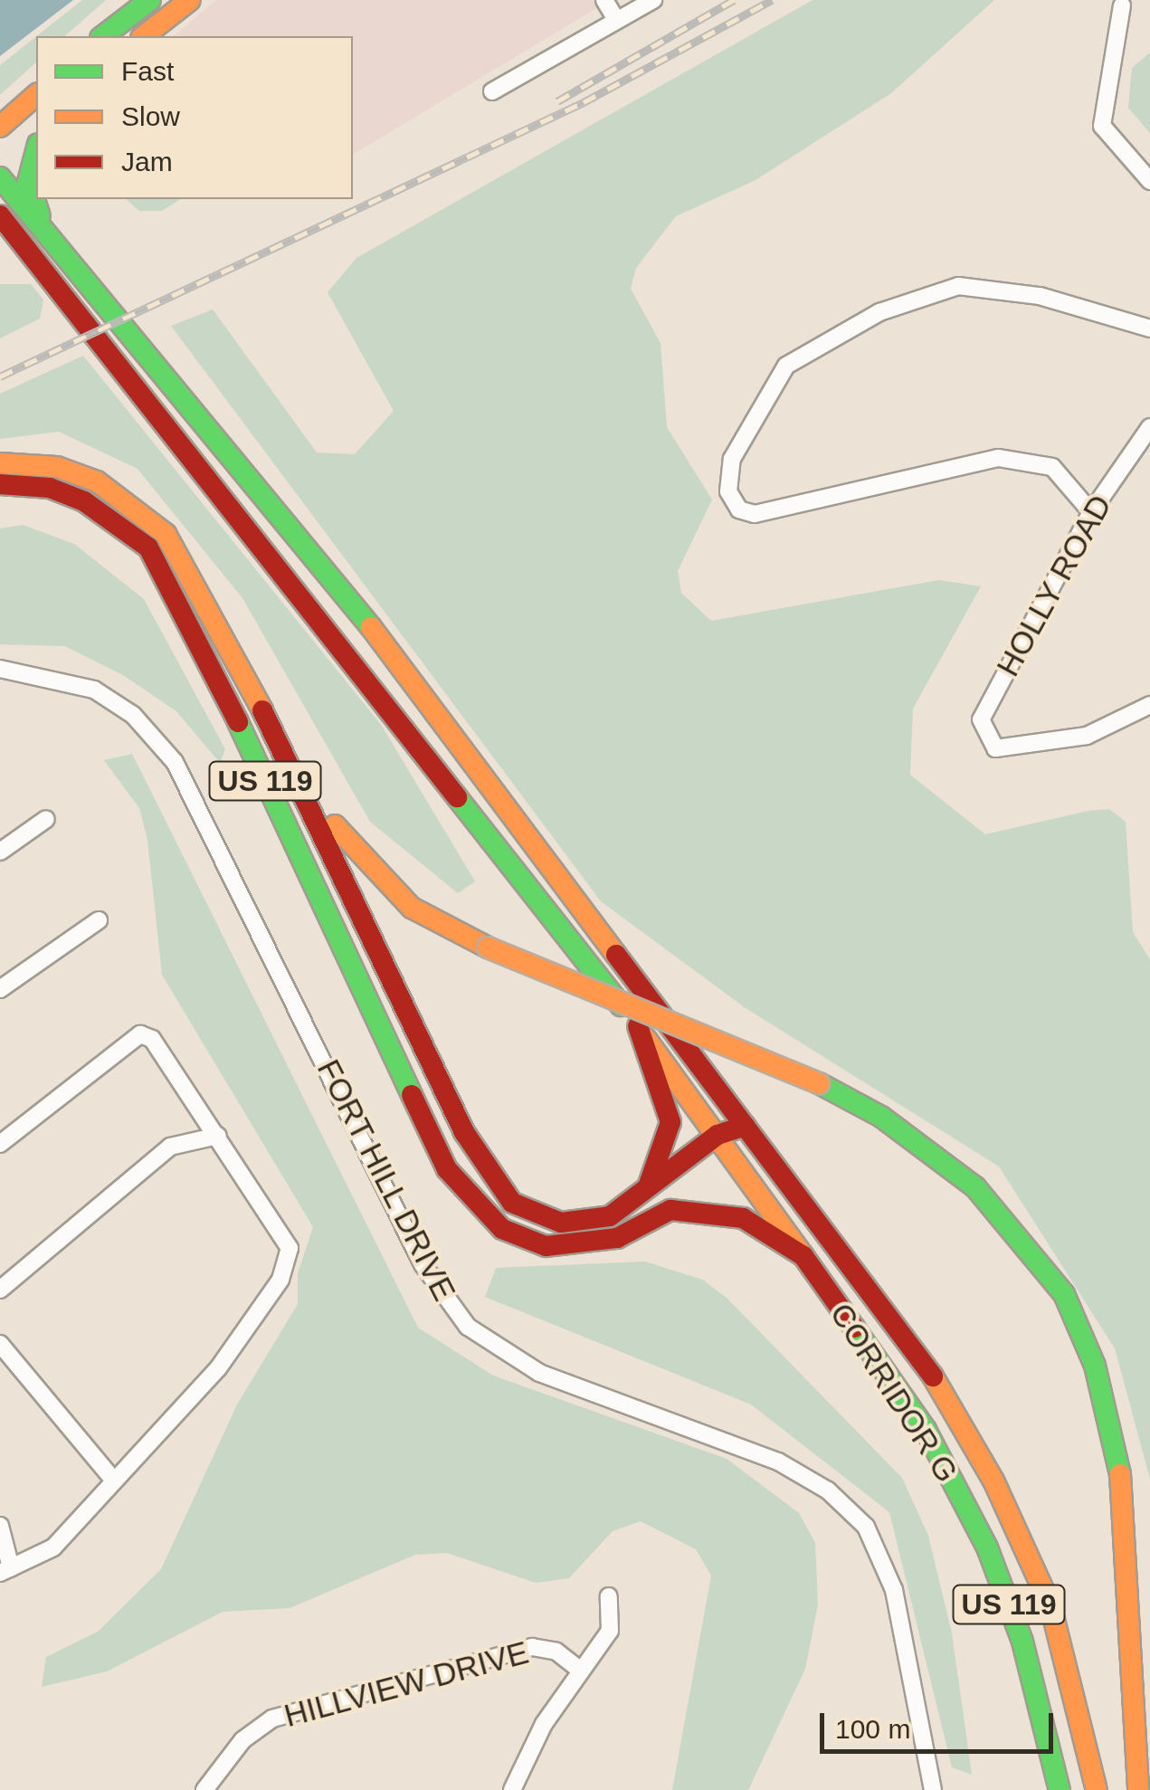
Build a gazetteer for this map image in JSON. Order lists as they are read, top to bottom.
{
  "streets": {
    "main road": ["US 119", "CORRIDOR G"],
    "street": ["HOLLY ROAD", "FORT HILL DRIVE", "HILLVIEW DRIVE"]
  },
  "crossings": [
    ["US 119", "CORRIDOR G"]
  ],
  "legend": ["Fast", "Slow", "Jam"],
  "scale_bar": "100 m"
}
